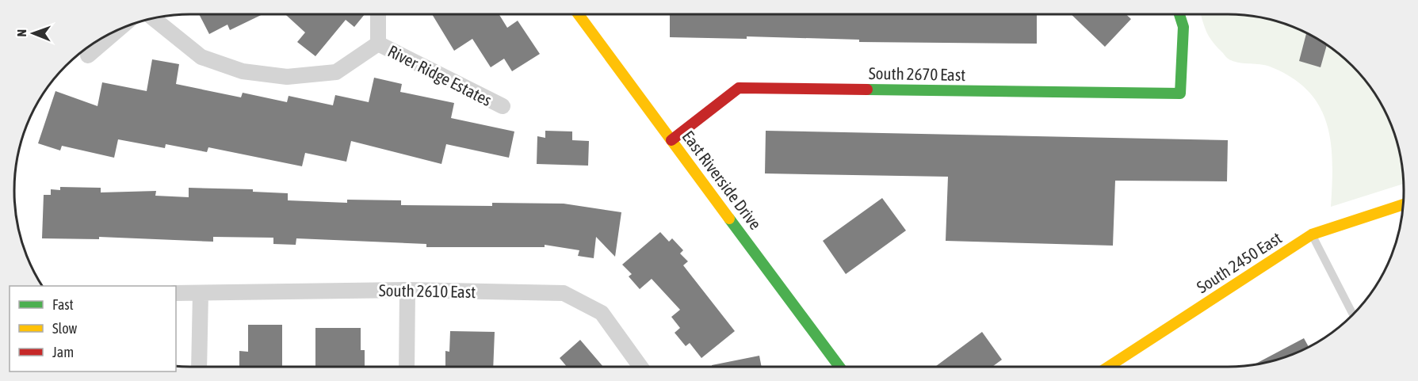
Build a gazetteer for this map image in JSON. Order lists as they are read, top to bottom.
{
  "streets": {
    "street": [
      "South 2670 East",
      "River Ridge Estates",
      "East Riverside Drive",
      "South 2450 East",
      "South 2610 East"
    ]
  },
  "crossings": [
    ["South 2670 East", "East Riverside Drive"]
  ],
  "legend": ["Fast", "Slow", "Jam"],
  "north": "left"
}
